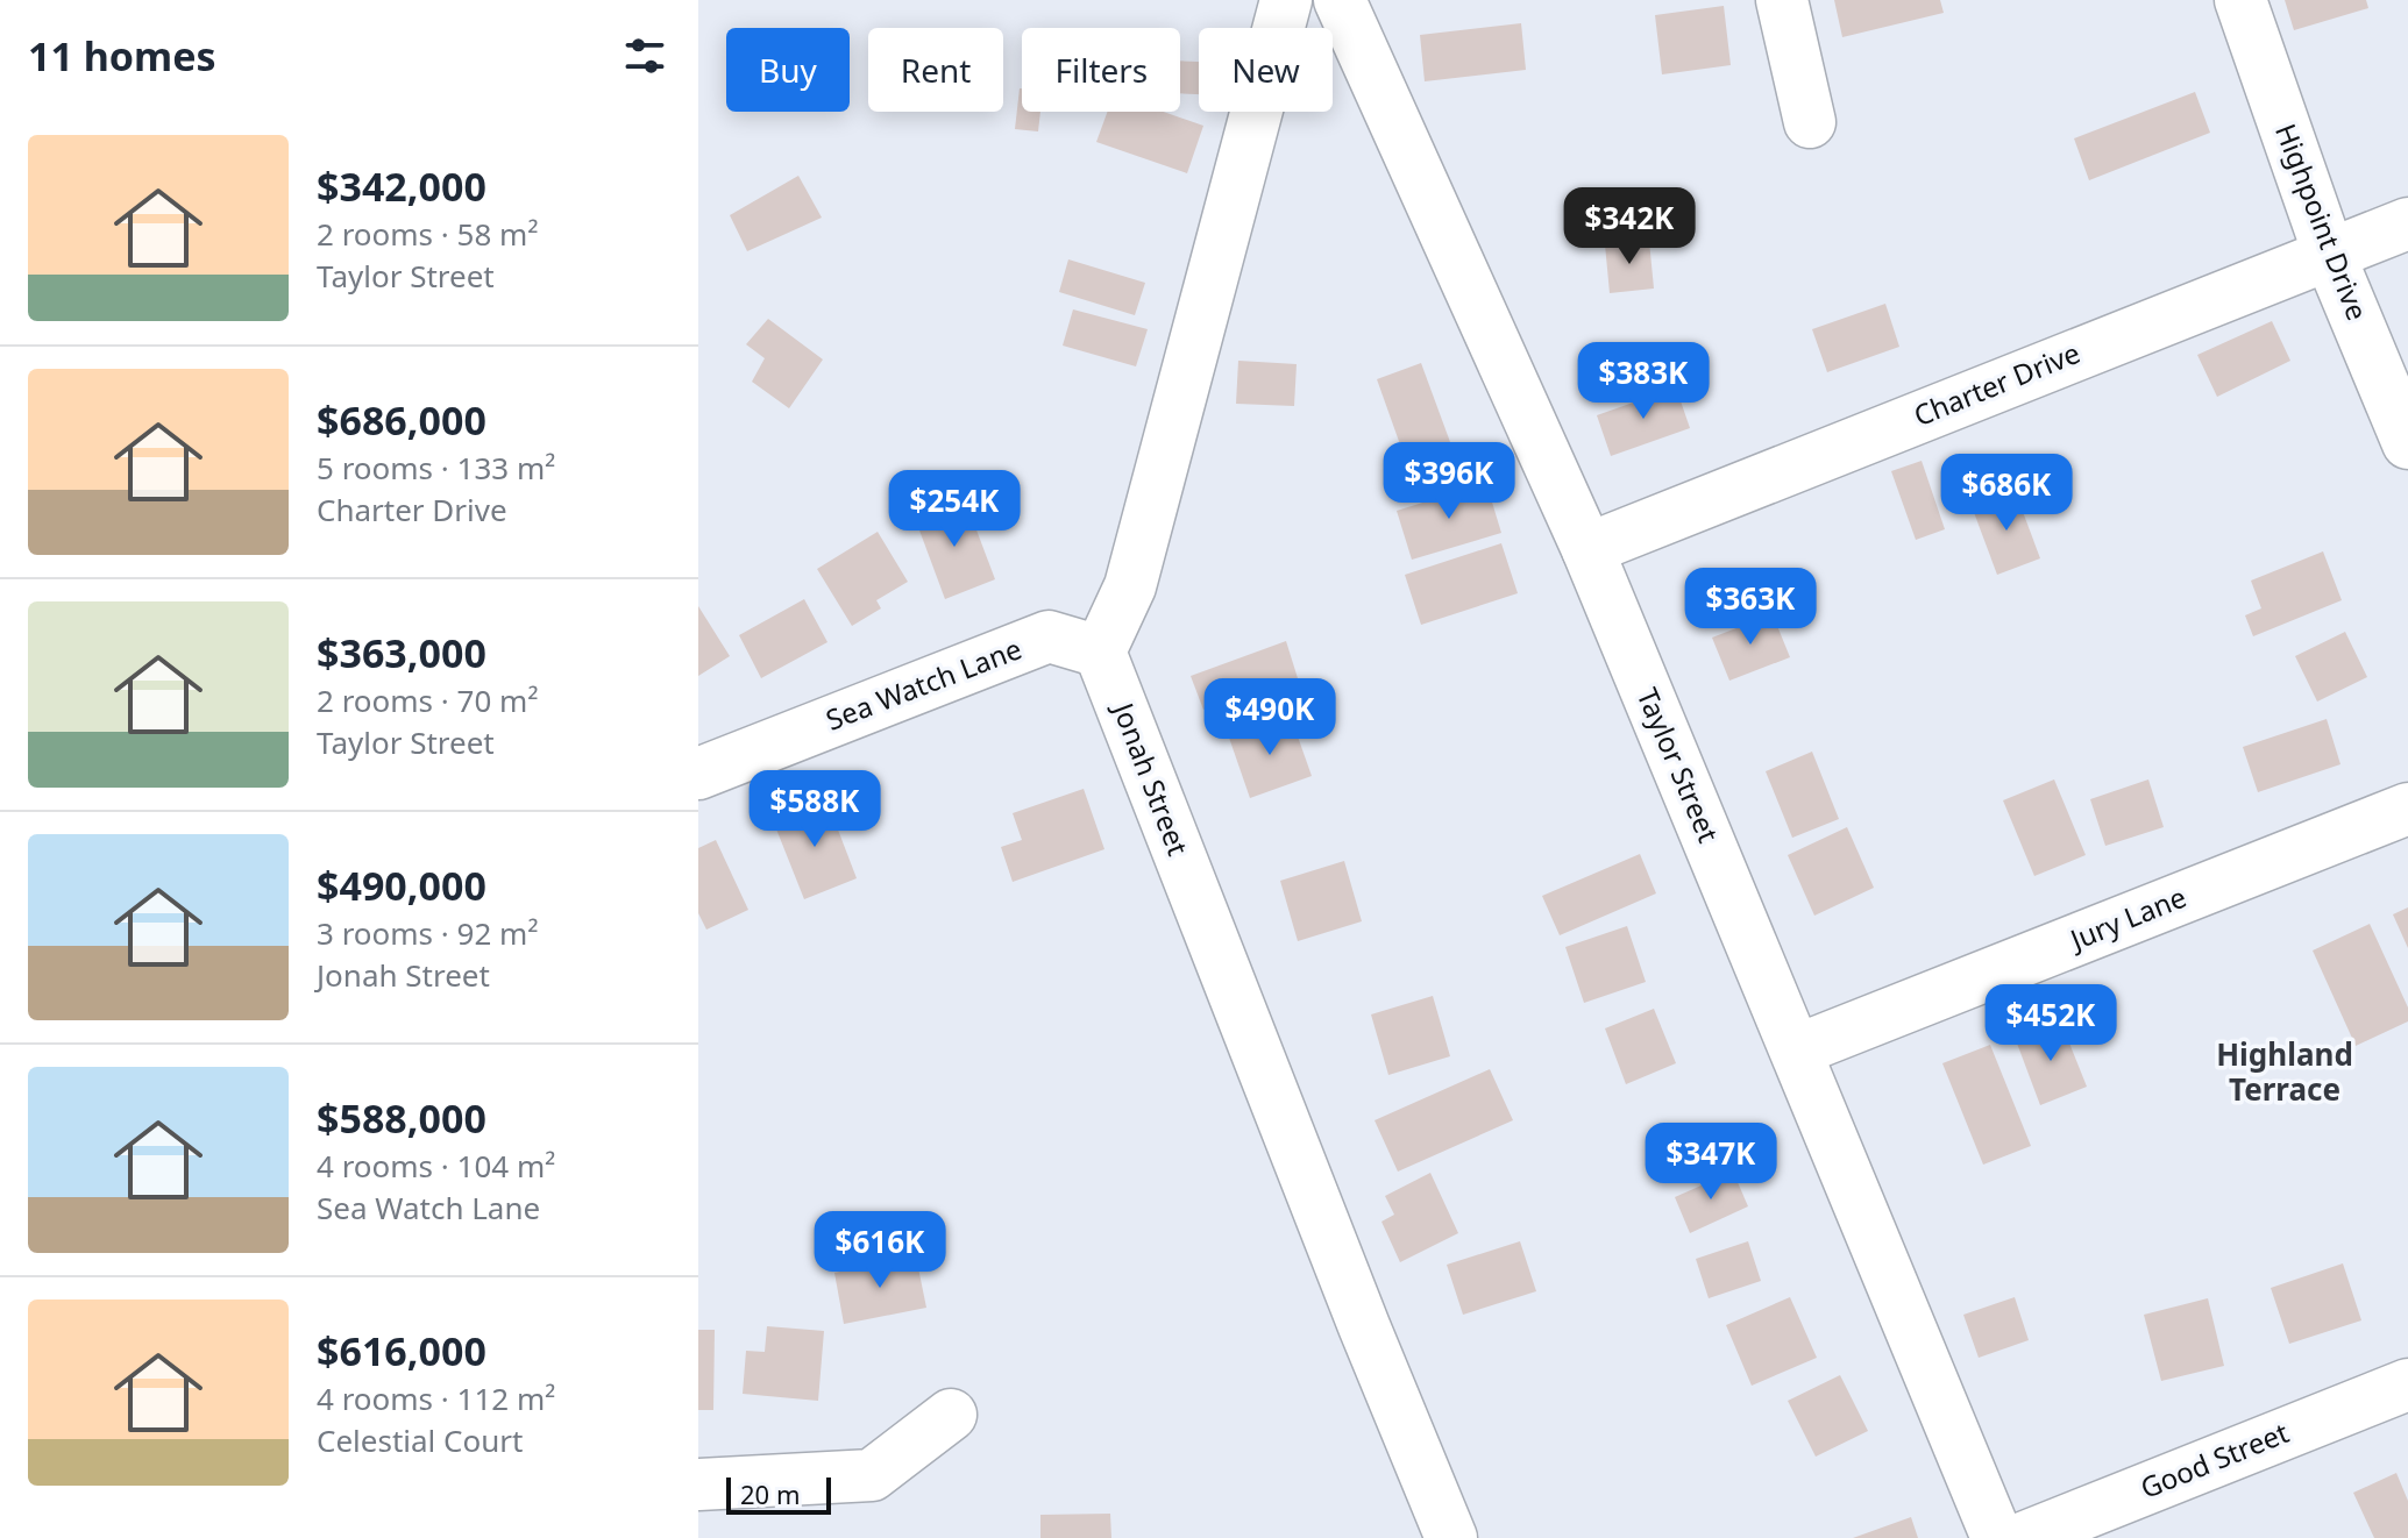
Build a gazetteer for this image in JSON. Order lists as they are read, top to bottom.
{
  "streets": {
    "street": [
      "Highpoint Drive",
      "Charter Drive",
      "Sea Watch Lane",
      "Taylor Street",
      "Jonah Street",
      "Jury Lane",
      "Good Street"
    ]
  },
  "crossings": [
    ["Highpoint Drive", "Charter Drive"],
    ["Charter Drive", "Taylor Street"],
    ["Sea Watch Lane", "Jonah Street"],
    ["Taylor Street", "Jury Lane"]
  ],
  "districts": ["Highland Terrace"],
  "scale_bar": "20 m",
  "page": {
    "heading": "11 homes",
    "chip": [
      "Buy",
      "Rent",
      "Filters",
      "New"
    ],
    "list": [
      {
        "name": "$342,000",
        "note": "2 rooms · 58 m² · Taylor Street"
      },
      {
        "name": "$686,000",
        "note": "5 rooms · 133 m² · Charter Drive"
      },
      {
        "name": "$363,000",
        "note": "2 rooms · 70 m² · Taylor Street"
      },
      {
        "name": "$490,000",
        "note": "3 rooms · 92 m² · Jonah Street"
      },
      {
        "name": "$588,000",
        "note": "4 rooms · 104 m² · Sea Watch Lane"
      },
      {
        "name": "$616,000",
        "note": "4 rooms · 112 m² · Celestial Court"
      }
    ],
    "price": [
      "$342K",
      "$383K",
      "$396K",
      "$686K",
      "$254K",
      "$363K",
      "$490K",
      "$588K",
      "$452K",
      "$347K",
      "$616K"
    ],
    "scale": "20 m"
  }
}
